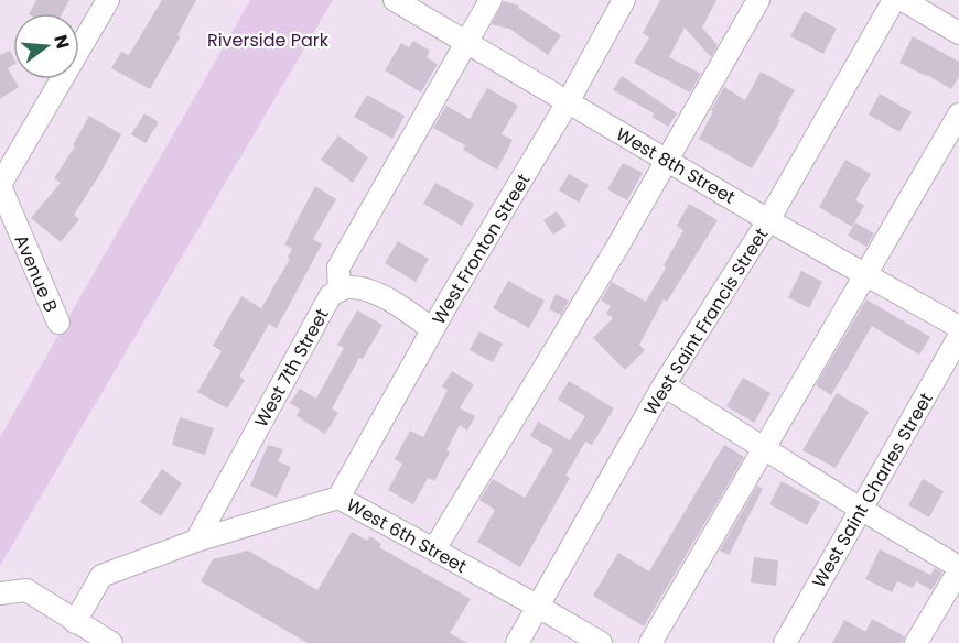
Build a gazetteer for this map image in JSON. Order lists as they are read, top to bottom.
{
  "streets": {
    "street": [
      "West 8th Street",
      "West Fronton Street",
      "Avenue B",
      "West Saint Francis Street",
      "West 7th Street",
      "West Saint Charles Street",
      "West 6th Street"
    ]
  },
  "crossings": [
    ["West 8th Street", "West Fronton Street"],
    ["West 8th Street", "West Saint Francis Street"],
    ["West Fronton Street", "West 7th Street"],
    ["West Fronton Street", "West 6th Street"],
    ["West Saint Francis Street", "West 6th Street"],
    ["West 7th Street", "West 6th Street"]
  ],
  "parks": ["Riverside Park"],
  "north": "right"
}
